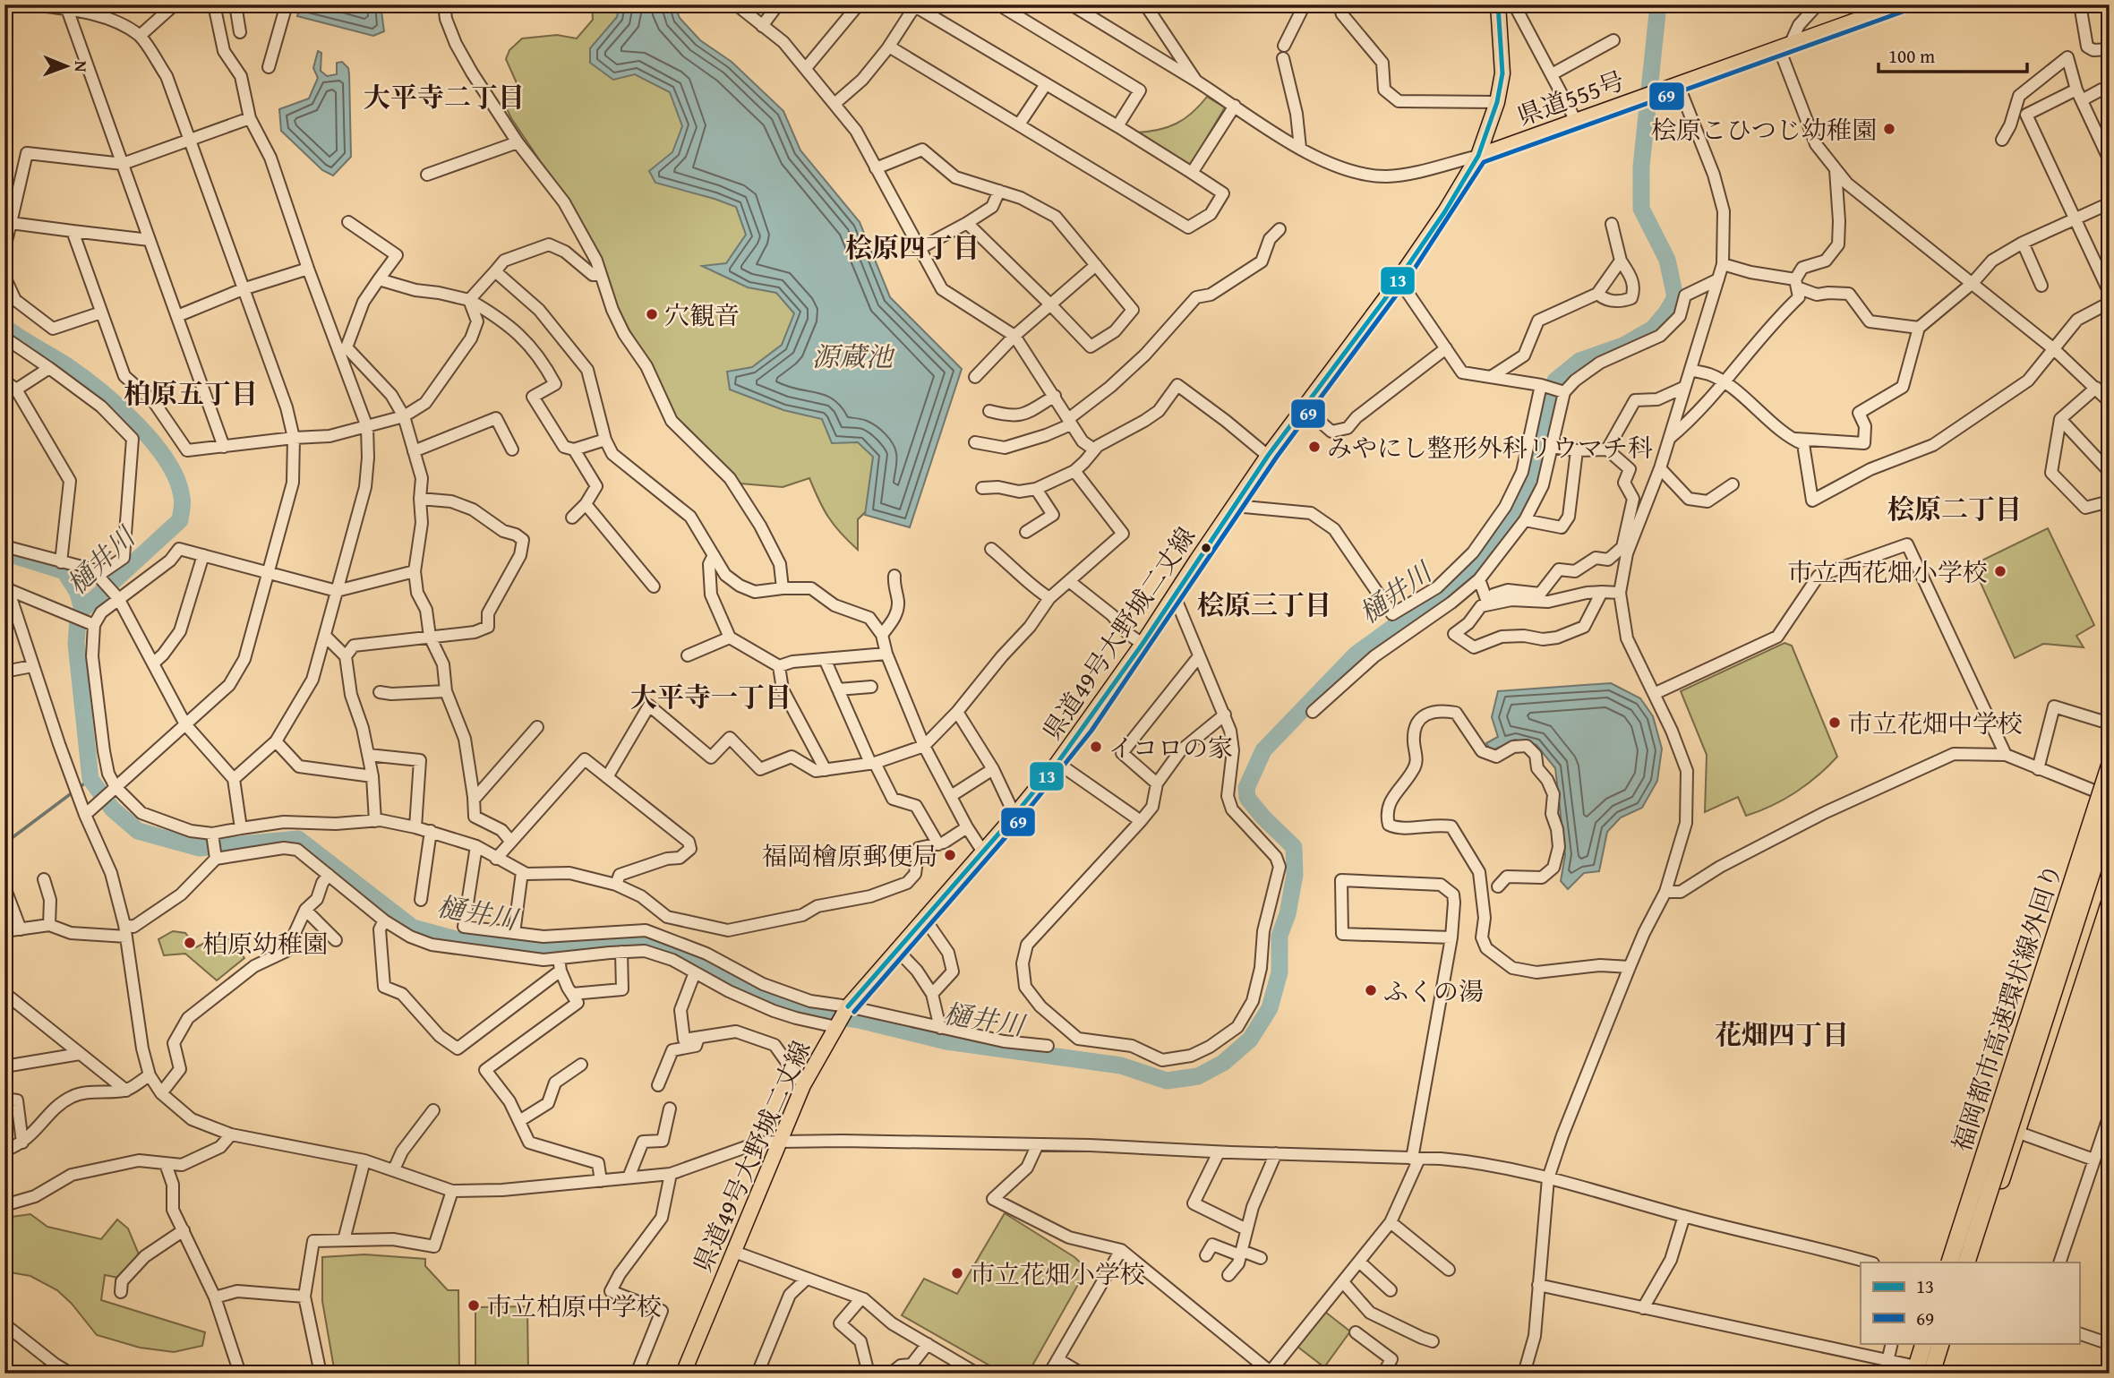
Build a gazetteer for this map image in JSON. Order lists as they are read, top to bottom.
{
  "streets": {
    "highway": ["福岡都市高速環状線外回り"],
    "main road": ["県道555号", "県道49号大野城二丈線"]
  },
  "crossings": [
    ["県道555号", "県道49号大野城二丈線"]
  ],
  "districts": [
    "大平寺二丁目",
    "桧原四丁目",
    "柏原五丁目",
    "桧原二丁目",
    "桧原三丁目",
    "大平寺一丁目",
    "花畑四丁目"
  ],
  "water": ["源蔵池", "樋井川"],
  "places": [
    "桧原こひつじ幼稚園",
    "穴観音",
    "みやにし整形外科リウマチ科",
    "市立西花畑小学校",
    "市立花畑中学校",
    "イコロの家",
    "福岡檜原郵便局",
    "柏原幼稚園",
    "ふくの湯",
    "市立花畑小学校",
    "市立柏原中学校"
  ],
  "lines": ["transit line 13", "transit line 69"],
  "legend": ["13", "69"],
  "scale_bar": "100 m",
  "north": "right"
}
